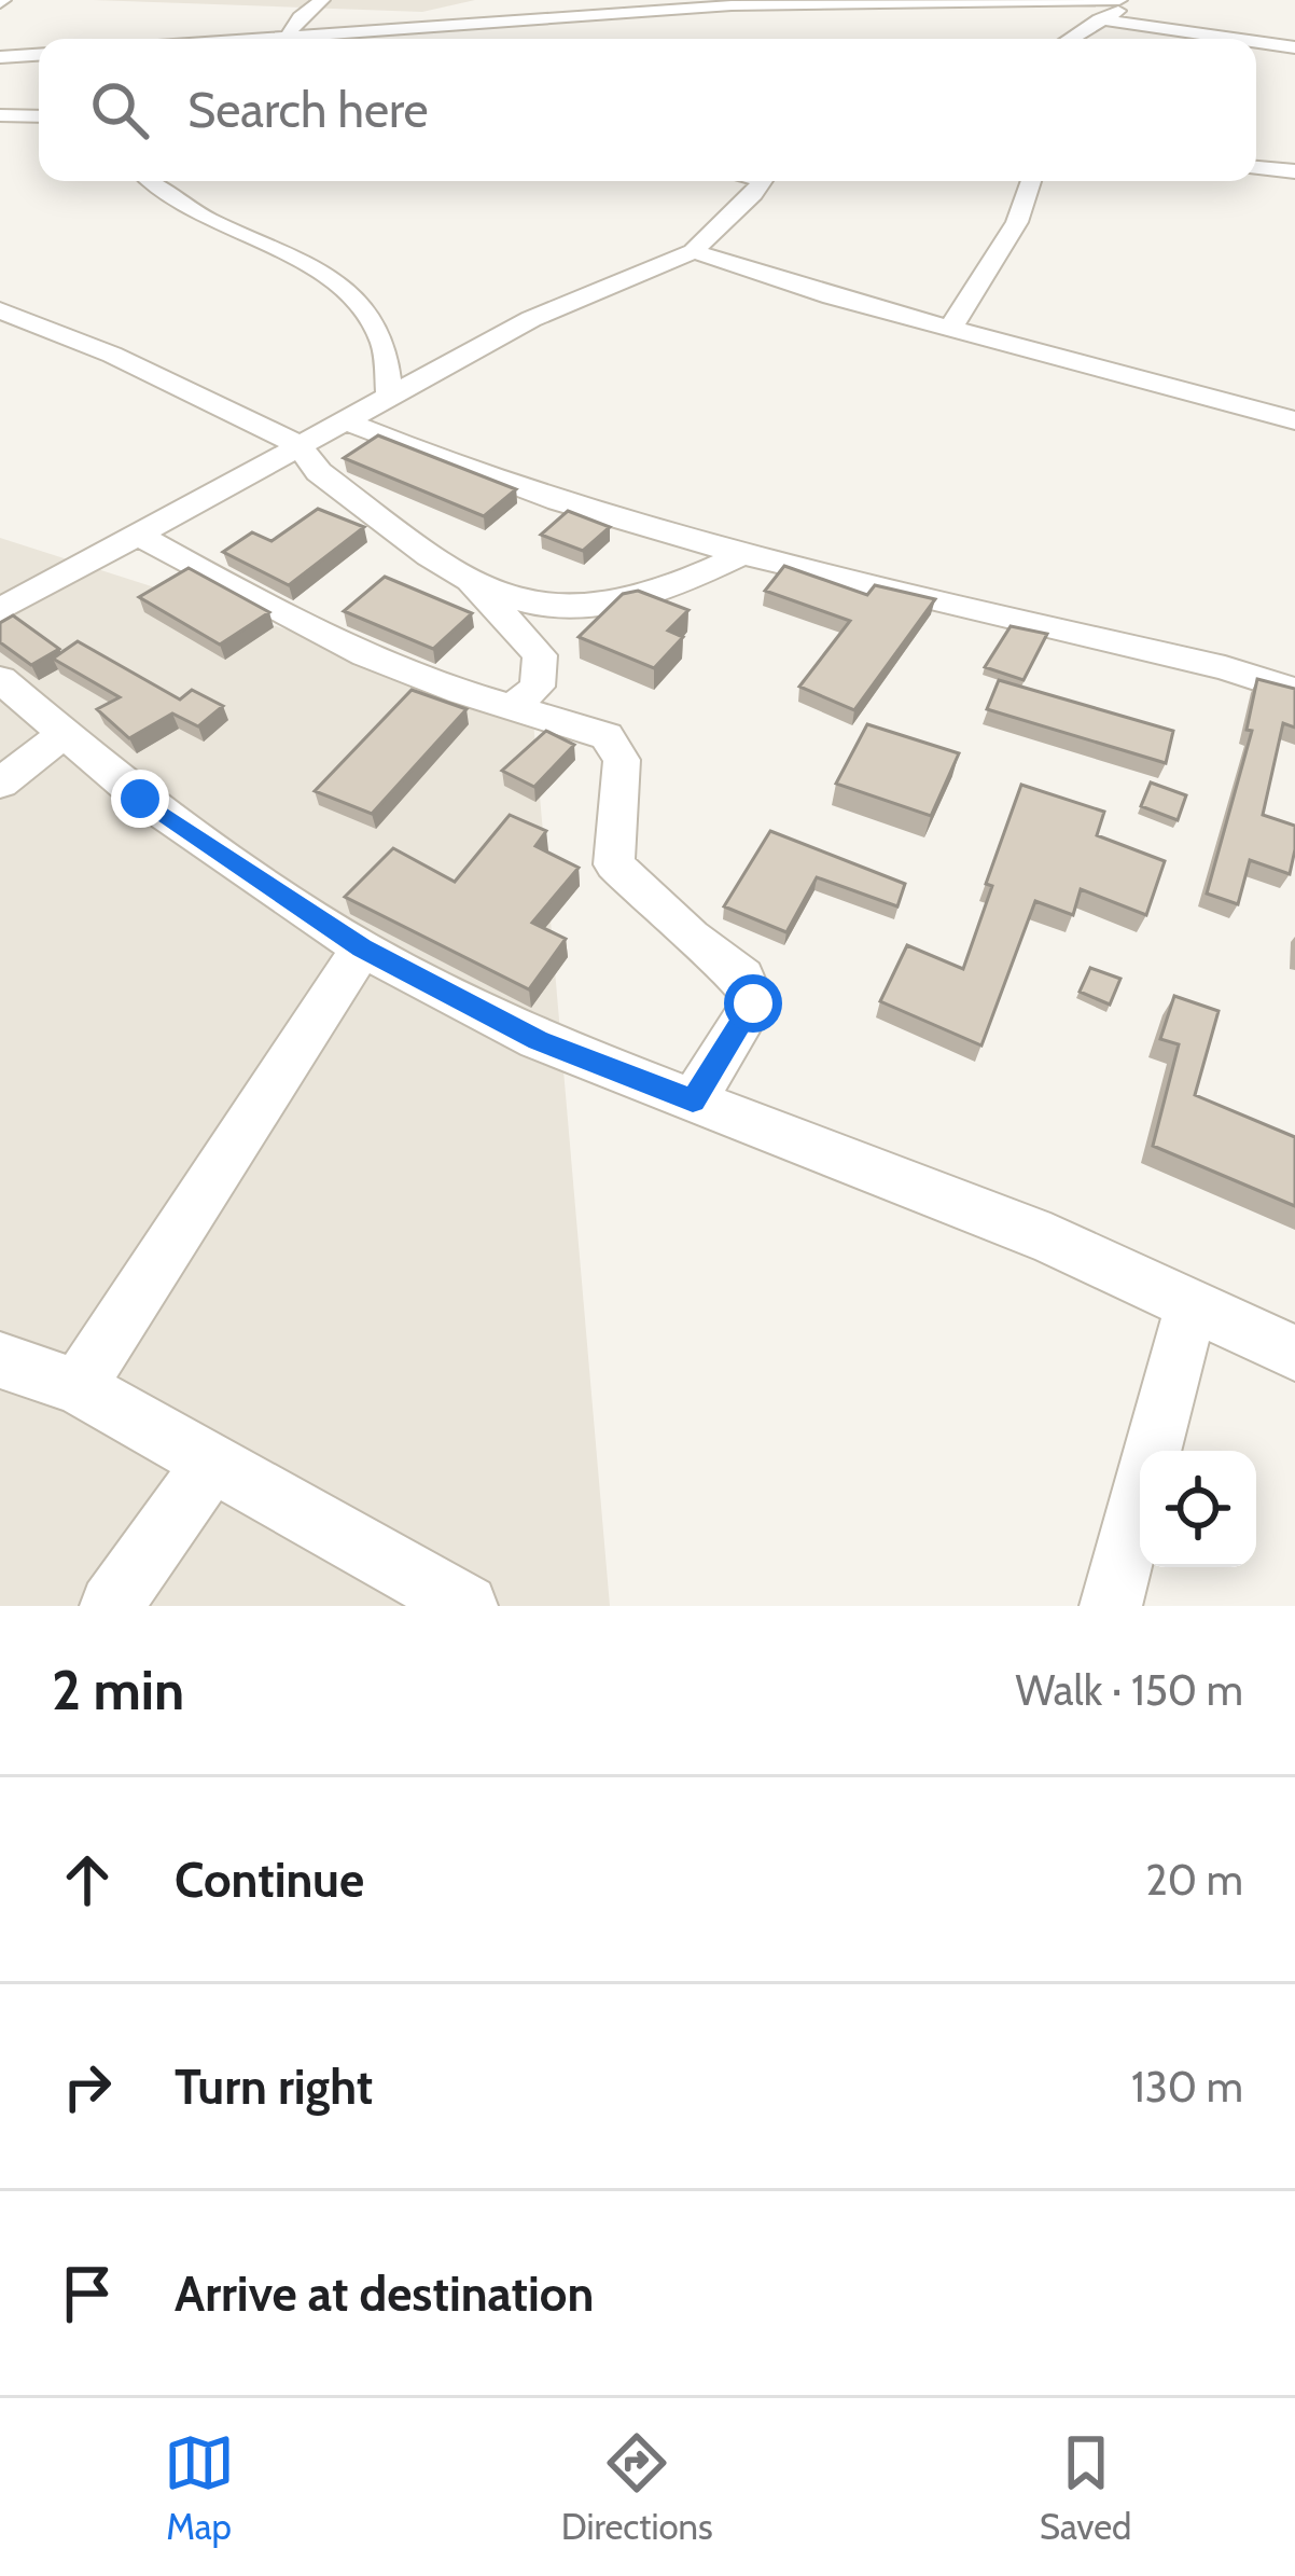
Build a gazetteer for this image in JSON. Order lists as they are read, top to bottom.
{
  "page": {
    "search": "Search here",
    "heading": ["2 min", "Walk · 150 m"],
    "list": [
      ["Continue", "20 m"],
      ["Turn right", "130 m"],
      "Arrive at destination"
    ],
    "nav": ["Map", "Directions", "Saved"]
  }
}
